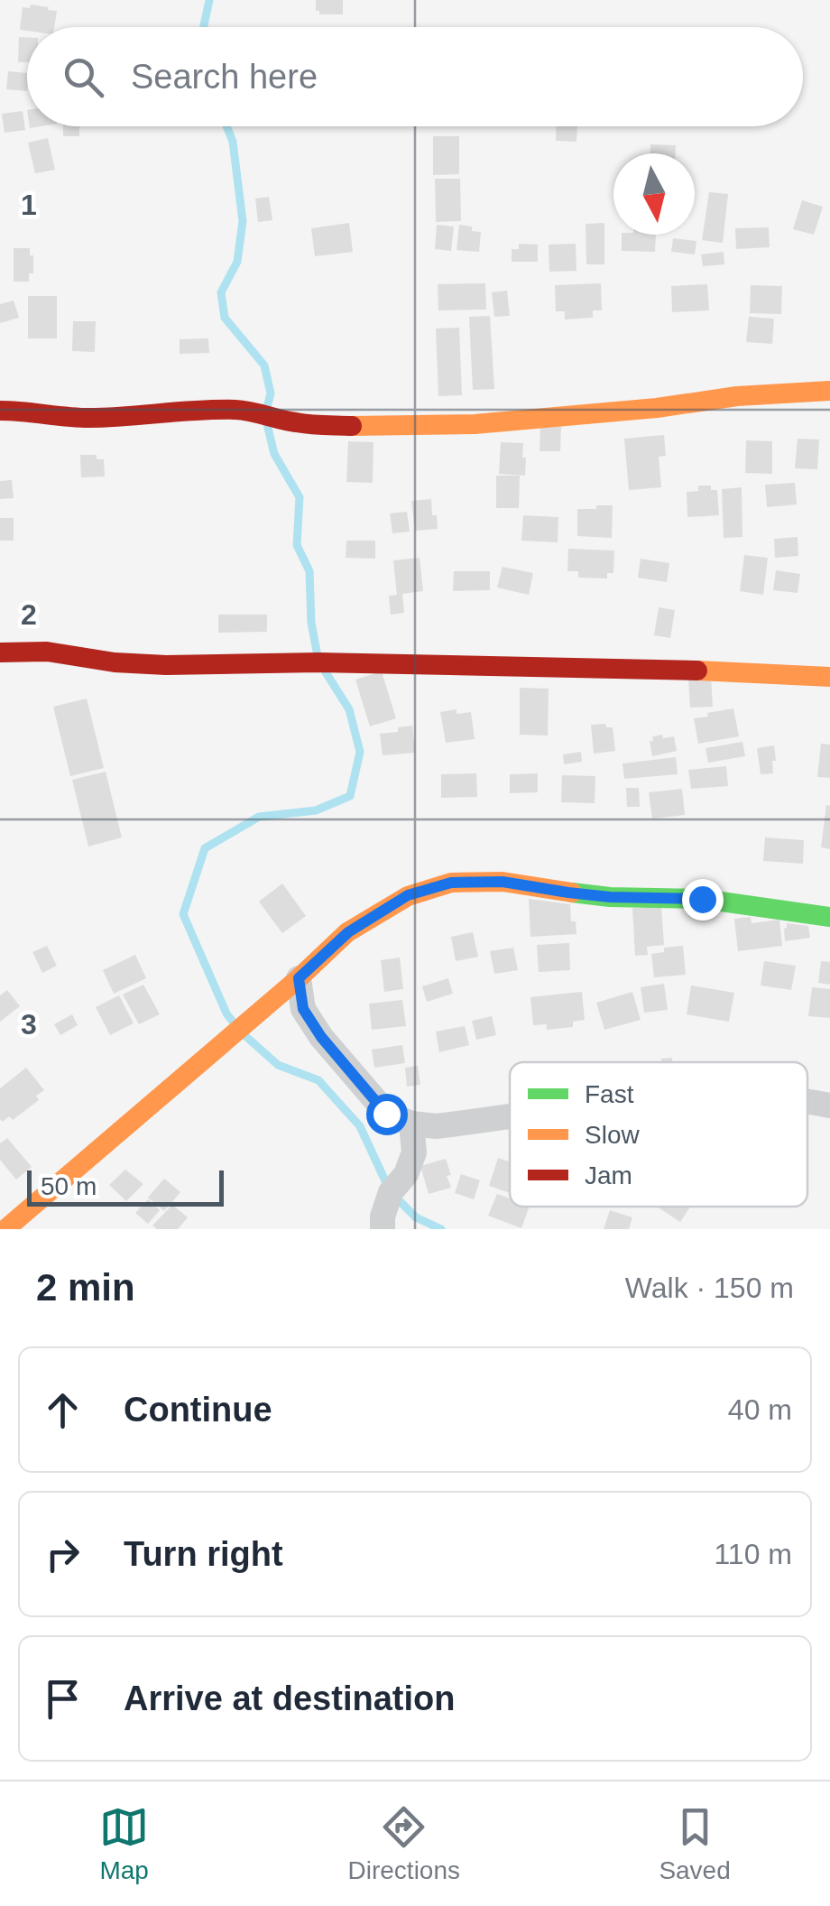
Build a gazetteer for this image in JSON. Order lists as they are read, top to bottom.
{
  "legend": ["Fast", "Slow", "Jam"],
  "scale_bar": "50 m",
  "north": "bottom",
  "page": {
    "search": "Search here",
    "scale": "50 m",
    "heading": ["2 min", "Walk · 150 m"],
    "list": [
      ["Continue", "40 m"],
      ["Turn right", "110 m"],
      "Arrive at destination"
    ],
    "nav": ["Map", "Directions", "Saved"]
  },
  "grid": {
    "rows": ["1", "2", "3"]
  }
}
